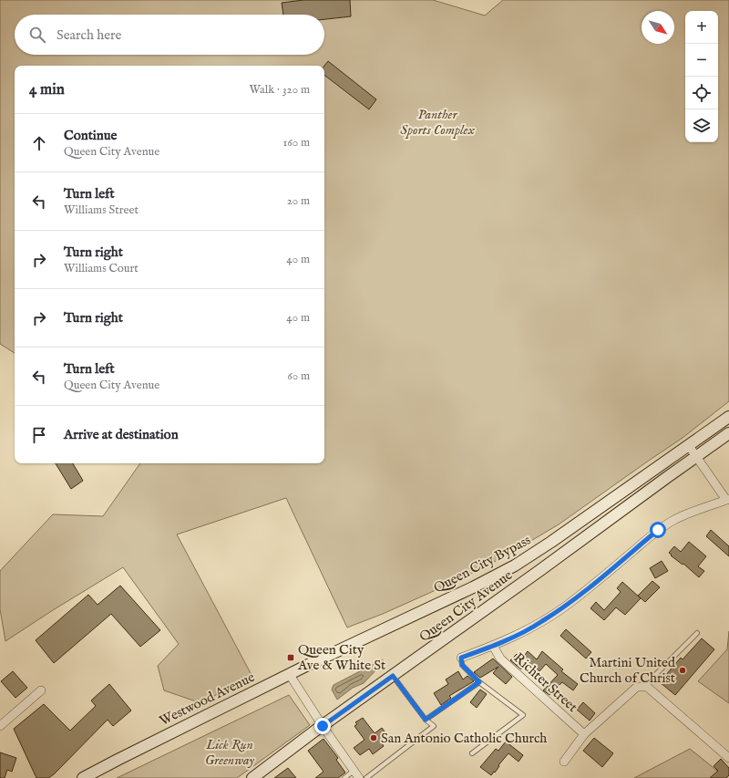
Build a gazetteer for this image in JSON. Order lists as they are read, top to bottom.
{
  "streets": {
    "main road": ["Queen City Bypass", "Queen City Avenue", "Westwood Avenue"],
    "street": ["Richter Street"]
  },
  "crossings": [
    ["Queen City Bypass", "Westwood Avenue"]
  ],
  "parks": ["Panther Sports Complex", "Lick Run Greenway"],
  "places": {
    "transit": ["Queen City Ave & White St"],
    "other": ["Martini United Church of Christ", "San Antonio Catholic Church"]
  },
  "north": "bottom right",
  "page": {
    "map_buttons": ["+", "−"],
    "search": "Search here",
    "heading": ["4 min", "Walk · 320 m"],
    "list": [
      ["Continue", "Queen City Avenue", "160 m"],
      ["Turn left", "Williams Street", "20 m"],
      ["Turn right", "Williams Court", "40 m"],
      ["Turn right", "40 m"],
      ["Turn left", "Queen City Avenue", "60 m"],
      "Arrive at destination"
    ]
  }
}
